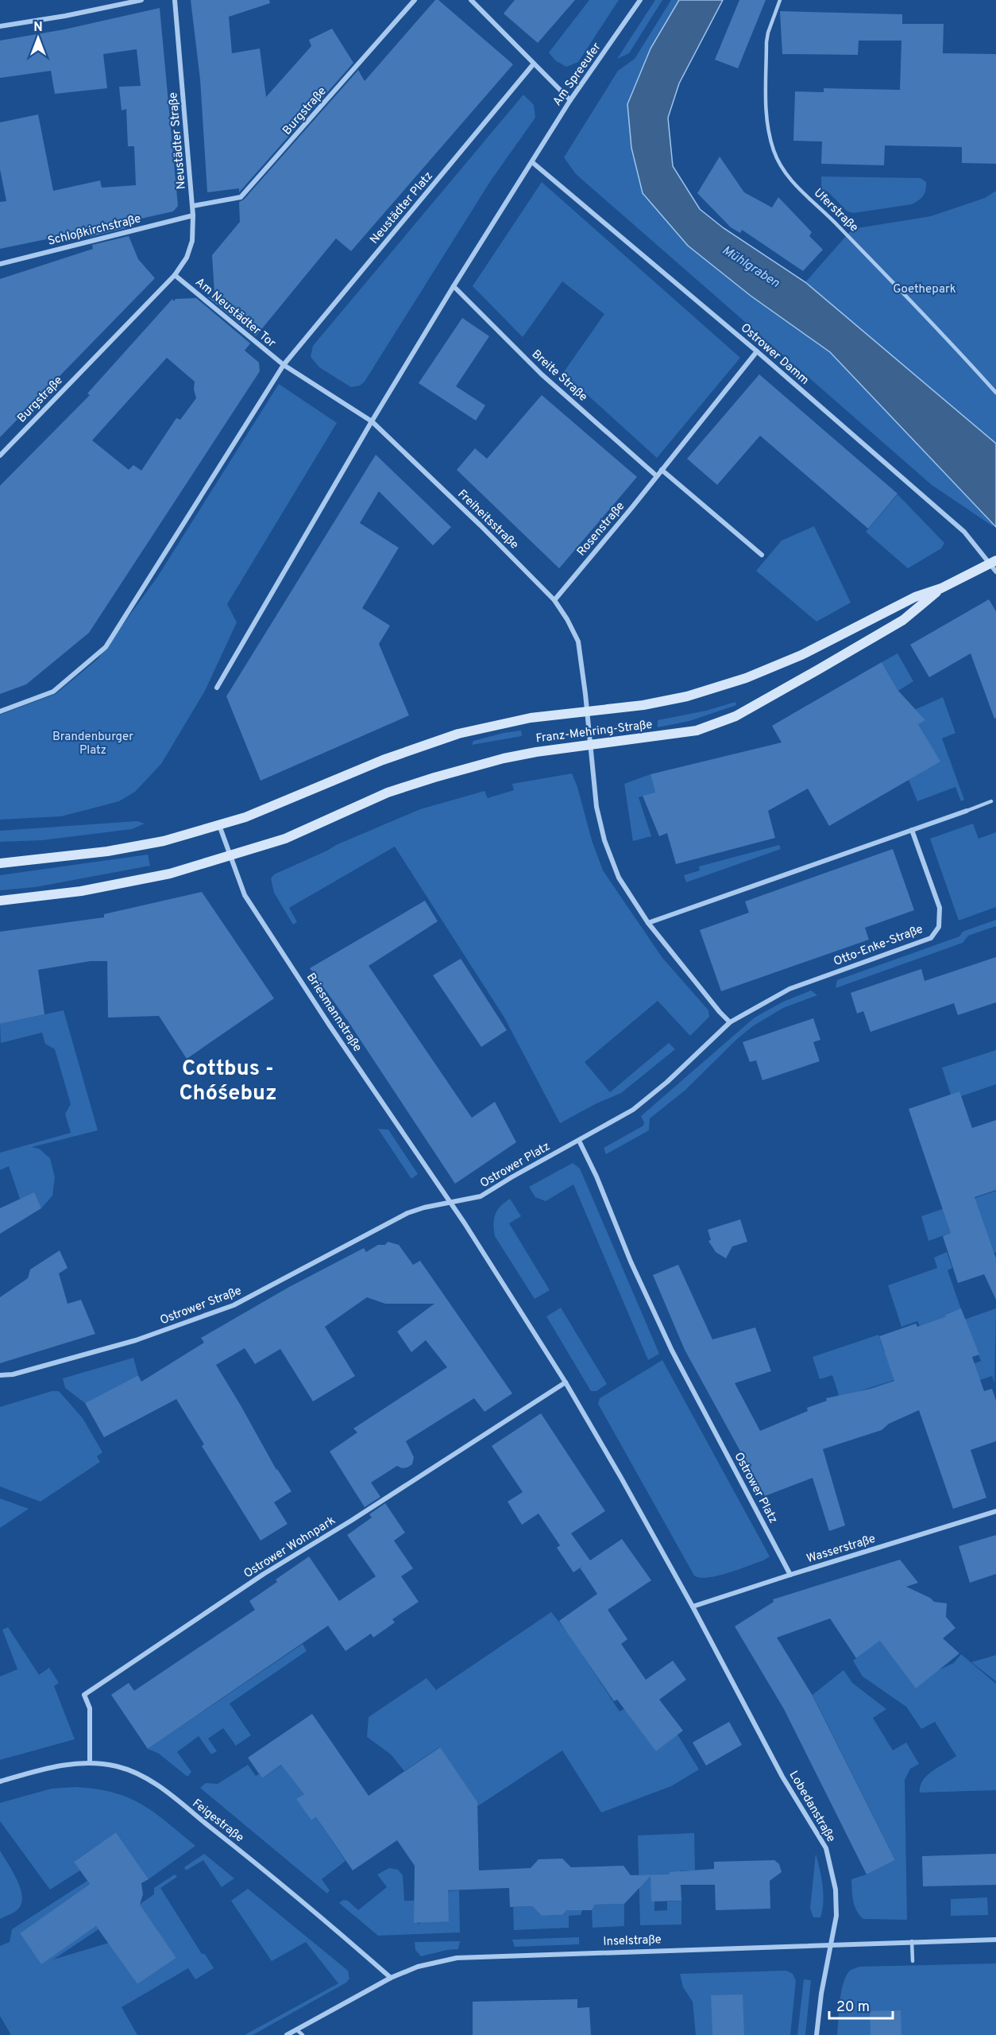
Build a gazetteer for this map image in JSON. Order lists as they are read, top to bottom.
{
  "streets": {
    "main road": ["Franz-Mehring-Straße"],
    "street": [
      "Am Spreeufer",
      "Burgstraße",
      "Neustädter Straße",
      "Neustädter Platz",
      "Schloßkirchstraße",
      "Am Neustädter Tor",
      "Ostrower Damm",
      "Breite Straße",
      "Freiheitsstraße",
      "Rosenstraße",
      "Otto-Enke-Straße",
      "Briesmannstraße",
      "Ostrower Platz",
      "Ostrower Straße",
      "Ostrower Wohnpark",
      "Wasserstraße",
      "Lobedanstraße",
      "Feigestraße",
      "Inselstraße"
    ],
    "lane": ["Uferstraße"]
  },
  "crossings": [
    ["Am Spreeufer", "Ostrower Damm"],
    ["Burgstraße", "Neustädter Straße"],
    ["Burgstraße", "Am Neustädter Tor"],
    ["Neustädter Straße", "Schloßkirchstraße"],
    ["Neustädter Straße", "Am Neustädter Tor"],
    ["Neustädter Platz", "Am Neustädter Tor"],
    ["Neustädter Platz", "Freiheitsstraße"],
    ["Am Neustädter Tor", "Freiheitsstraße"],
    ["Ostrower Damm", "Rosenstraße"],
    ["Ostrower Damm", "Franz-Mehring-Straße"],
    ["Breite Straße", "Rosenstraße"],
    ["Freiheitsstraße", "Rosenstraße"],
    ["Freiheitsstraße", "Franz-Mehring-Straße"],
    ["Franz-Mehring-Straße", "Briesmannstraße"],
    ["Otto-Enke-Straße", "Ostrower Platz"],
    ["Briesmannstraße", "Ostrower Platz"],
    ["Briesmannstraße", "Ostrower Straße"],
    ["Ostrower Platz", "Ostrower Straße"],
    ["Ostrower Platz", "Wasserstraße"],
    ["Ostrower Wohnpark", "Feigestraße"],
    ["Wasserstraße", "Lobedanstraße"],
    ["Lobedanstraße", "Inselstraße"],
    ["Feigestraße", "Inselstraße"]
  ],
  "districts": ["Cottbus - Chóśebuz"],
  "water": ["Mühlgraben"],
  "parks": ["Goethepark", "Brandenburger Platz"],
  "scale_bar": "20 m",
  "north": "top"
}
